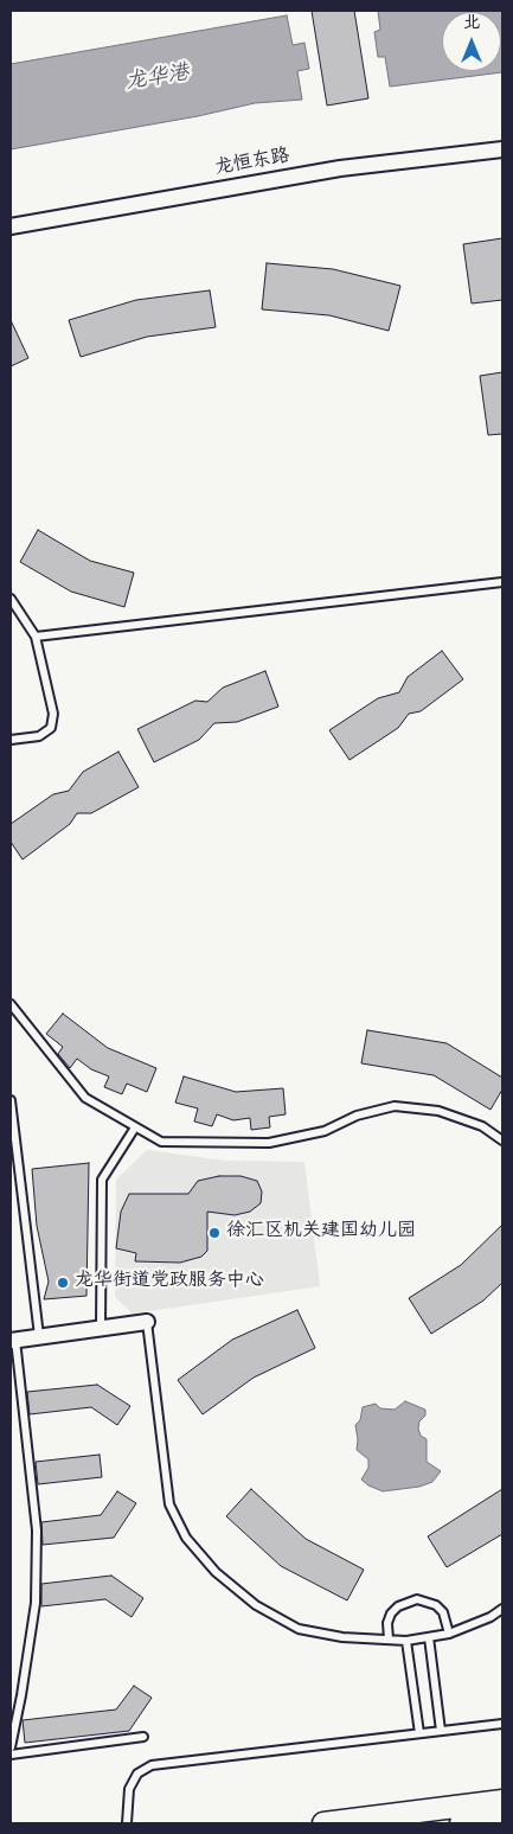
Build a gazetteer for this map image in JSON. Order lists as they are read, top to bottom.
{
  "streets": {
    "street": ["龙恒东路"]
  },
  "water": ["龙华港"],
  "places": ["徐汇区机关建国幼儿园", "龙华街道党政服务中心"],
  "north": "top"
}
